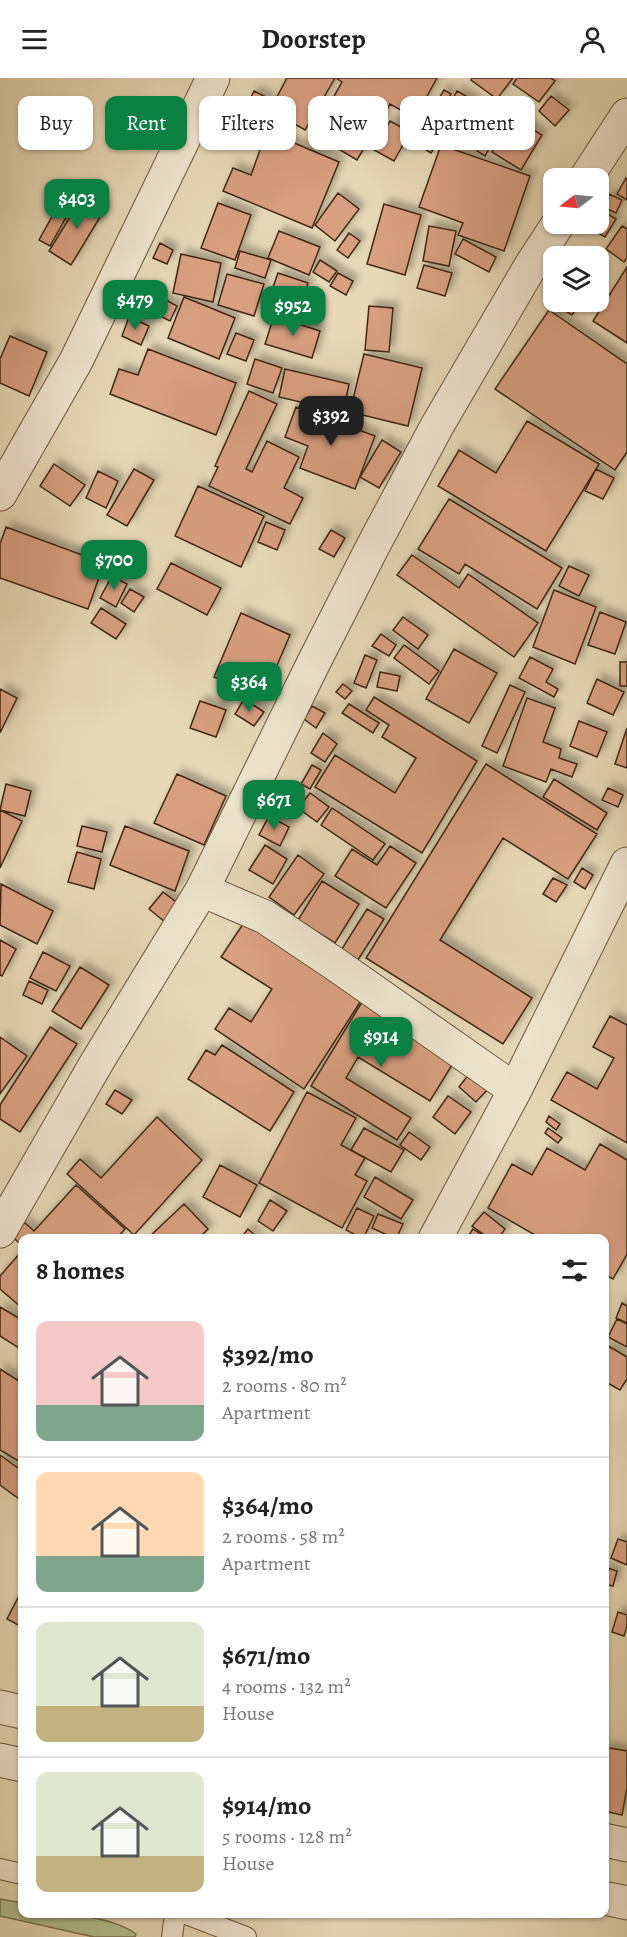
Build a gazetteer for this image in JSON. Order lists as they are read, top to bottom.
{
  "north": "left",
  "page": {
    "header": "Doorstep",
    "chip": [
      "Buy",
      "Rent",
      "Filters",
      "New",
      "Apartment"
    ],
    "price": [
      "$403",
      "$479",
      "$952",
      "$392",
      "$700",
      "$364",
      "$671",
      "$914"
    ],
    "heading": "8 homes",
    "list": [
      {
        "name": "$392/mo",
        "note": "2 rooms · 80 m² · Apartment"
      },
      {
        "name": "$364/mo",
        "note": "2 rooms · 58 m² · Apartment"
      },
      {
        "name": "$671/mo",
        "note": "4 rooms · 132 m² · House"
      },
      {
        "name": "$914/mo",
        "note": "5 rooms · 128 m² · House"
      }
    ]
  }
}
